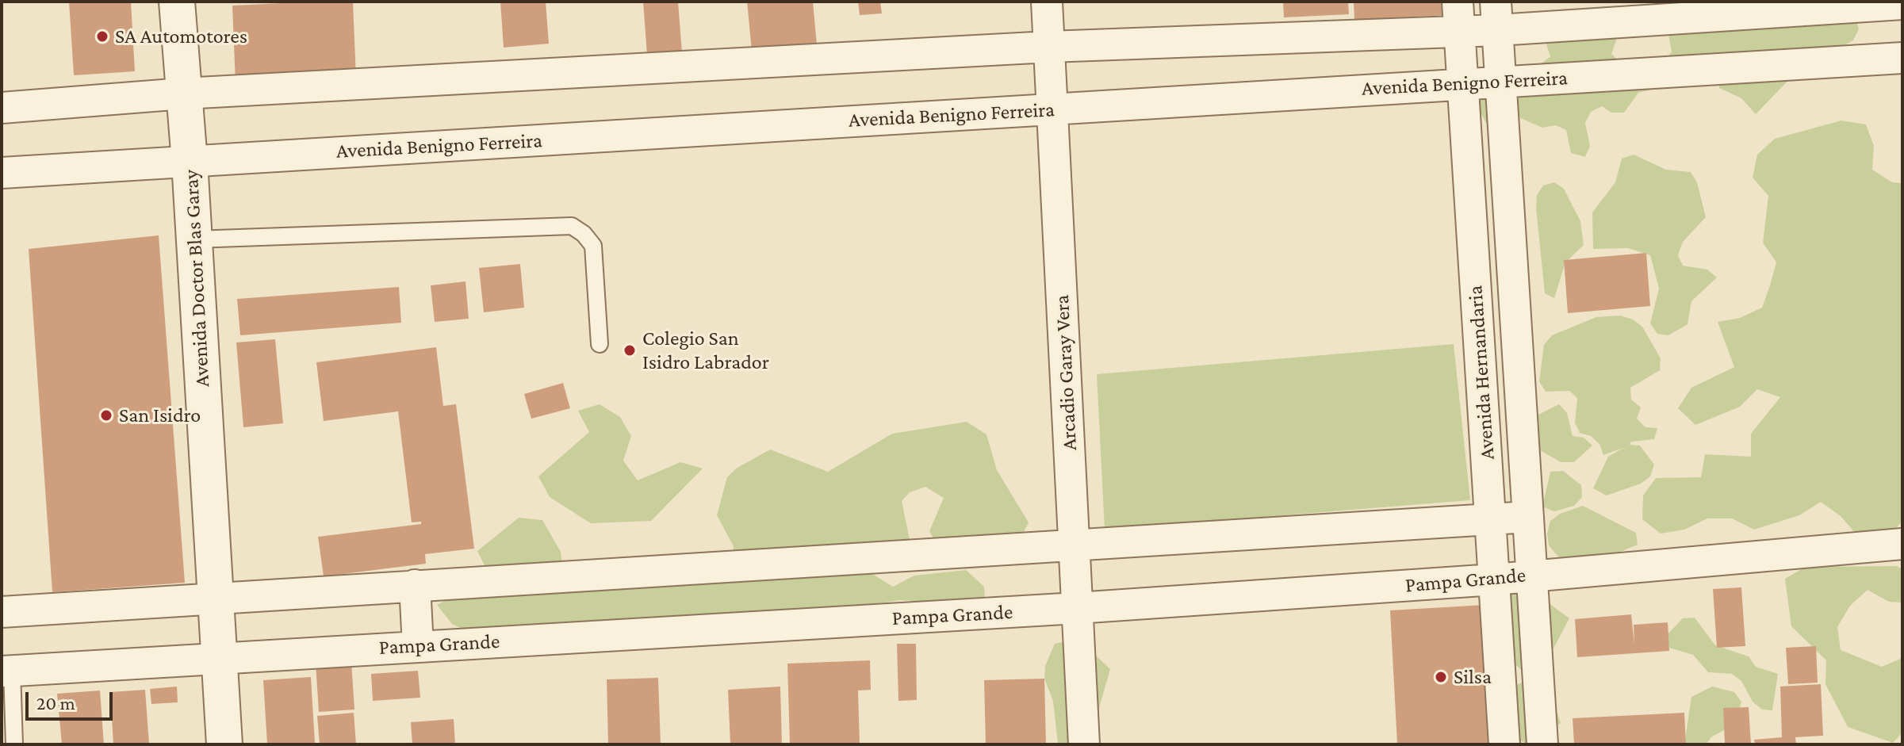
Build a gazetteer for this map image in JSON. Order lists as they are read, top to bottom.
{
  "streets": {
    "street": [
      "Avenida Benigno Ferreira",
      "Avenida Doctor Blas Garay",
      "Arcadio Garay Vera",
      "Avenida Hernandaria",
      "Pampa Grande"
    ]
  },
  "crossings": [
    ["Avenida Benigno Ferreira", "Avenida Doctor Blas Garay"],
    ["Avenida Benigno Ferreira", "Arcadio Garay Vera"],
    ["Avenida Benigno Ferreira", "Avenida Hernandaria"],
    ["Avenida Doctor Blas Garay", "Pampa Grande"],
    ["Arcadio Garay Vera", "Pampa Grande"],
    ["Avenida Hernandaria", "Pampa Grande"]
  ],
  "places": [
    "SA Automotores",
    "Colegio San Isidro Labrador",
    "San Isidro",
    "Silsa"
  ],
  "scale_bar": "20 m"
}
